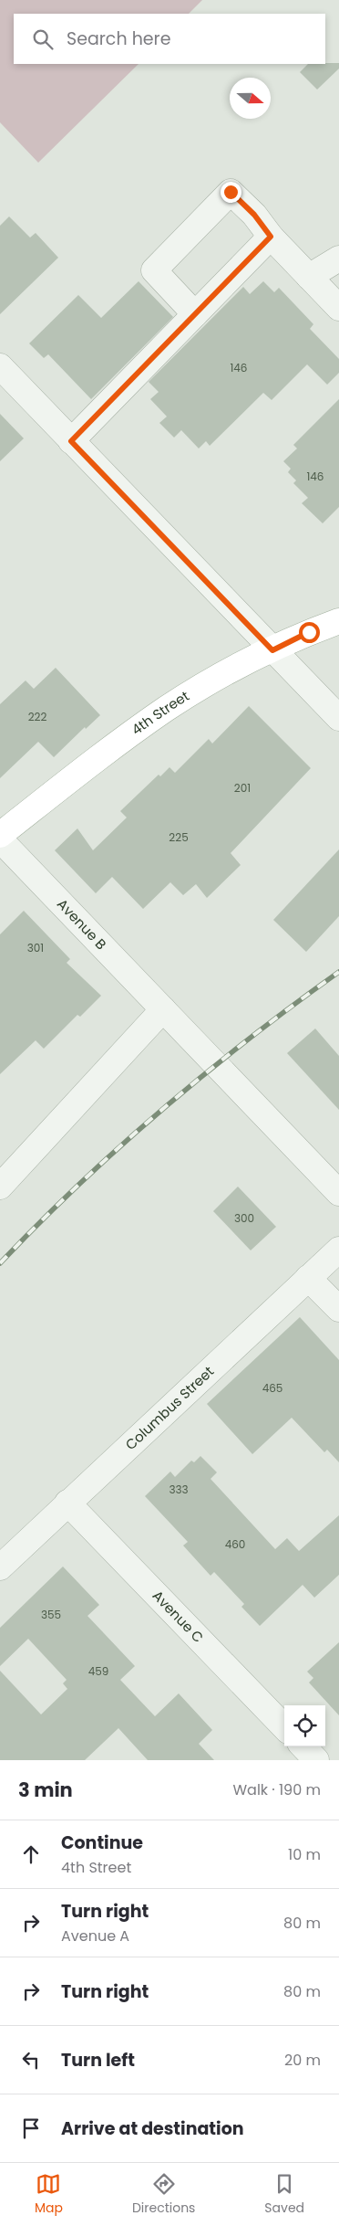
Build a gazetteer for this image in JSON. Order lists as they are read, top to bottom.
{
  "streets": {
    "main road": ["4th Street"],
    "street": ["Avenue B", "Columbus Street", "Avenue C"]
  },
  "crossings": [
    ["Columbus Street", "Avenue C"]
  ],
  "house_numbers": [
    "146",
    "146",
    "222",
    "201",
    "225",
    "301",
    "300",
    "465",
    "333",
    "460",
    "355",
    "459"
  ],
  "north": "right",
  "page": {
    "search": "Search here",
    "heading": ["3 min", "Walk · 190 m"],
    "list": [
      ["Continue", "4th Street", "10 m"],
      ["Turn right", "Avenue A", "80 m"],
      ["Turn right", "80 m"],
      ["Turn left", "20 m"],
      "Arrive at destination"
    ],
    "nav": ["Map", "Directions", "Saved"]
  }
}
